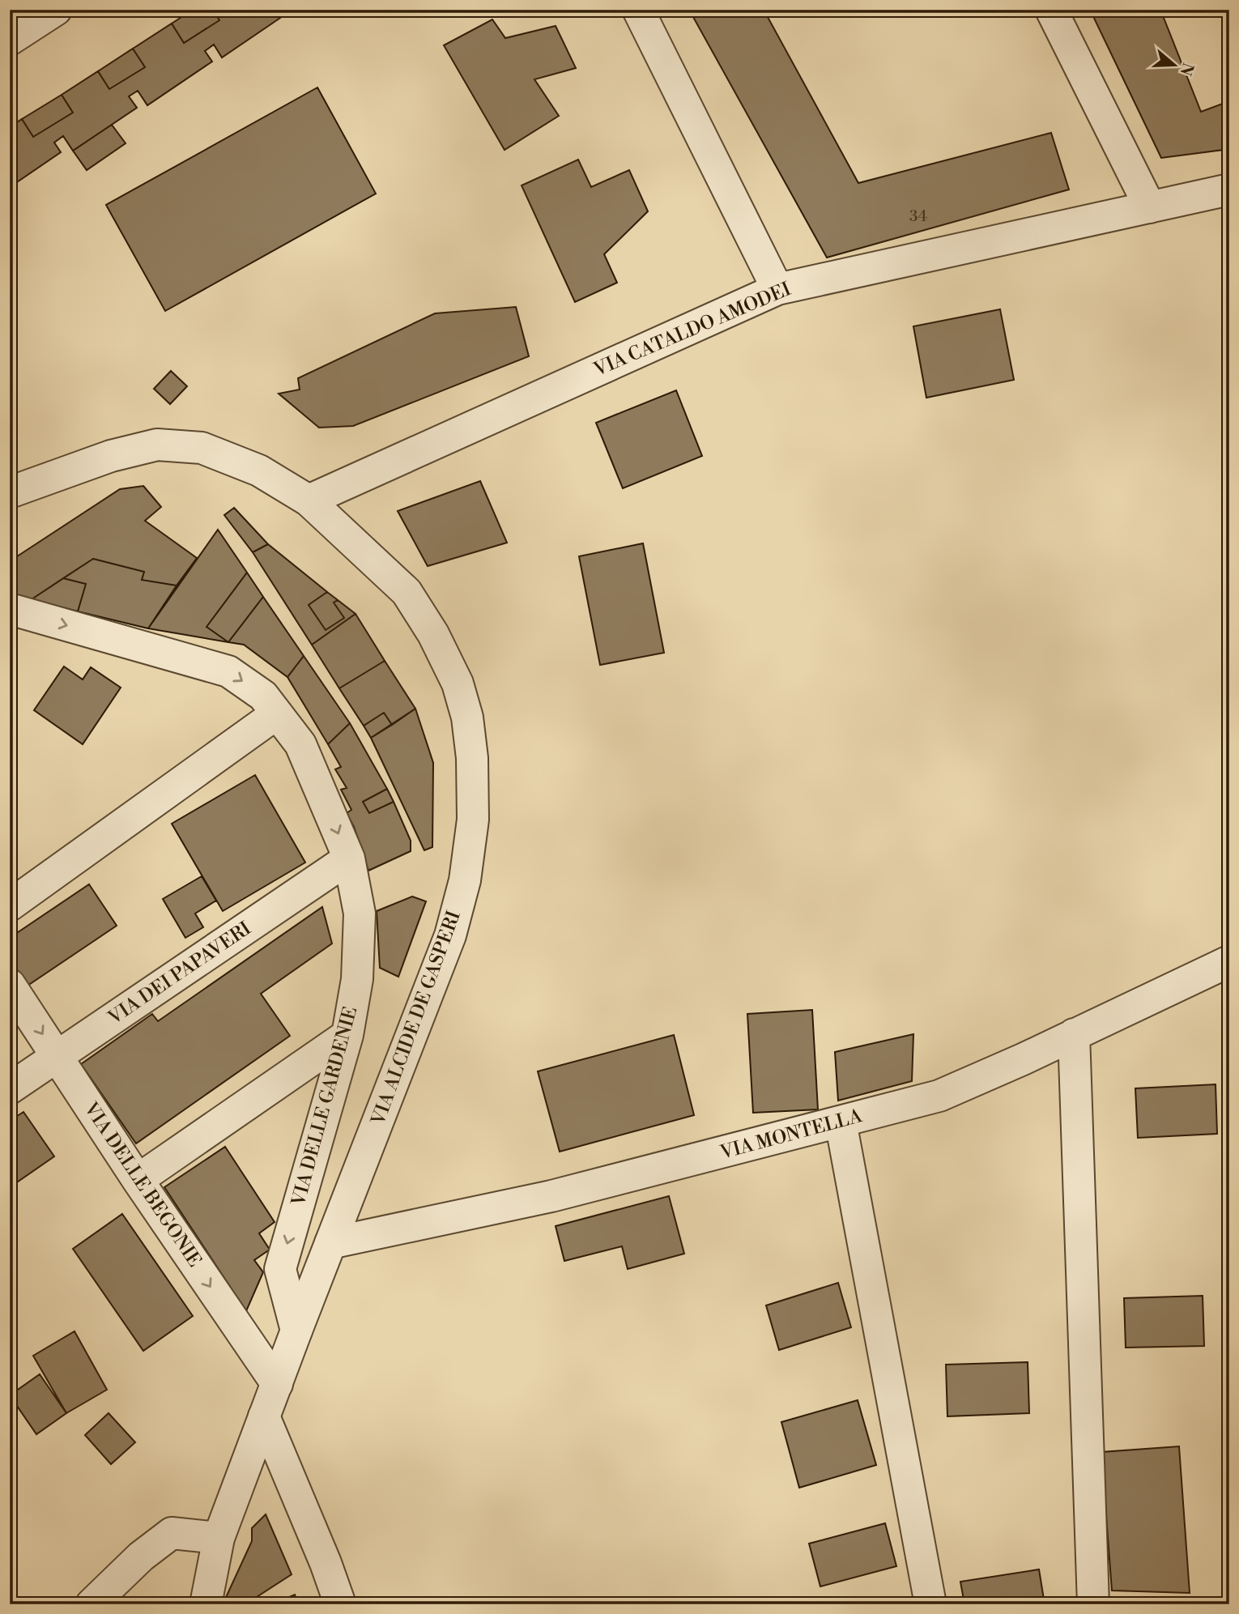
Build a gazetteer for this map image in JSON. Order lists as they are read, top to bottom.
{
  "streets": {
    "street": [
      "VIA CATALDO AMODEI",
      "VIA DEI PAPAVERI",
      "VIA ALCIDE DE GASPERI",
      "VIA DELLE GARDENIE",
      "VIA MONTELLA",
      "VIA DELLE BEGONIE"
    ]
  },
  "crossings": [
    ["VIA CATALDO AMODEI", "VIA ALCIDE DE GASPERI"],
    ["VIA DEI PAPAVERI", "VIA DELLE GARDENIE"],
    ["VIA DEI PAPAVERI", "VIA DELLE BEGONIE"],
    ["VIA ALCIDE DE GASPERI", "VIA DELLE GARDENIE"],
    ["VIA ALCIDE DE GASPERI", "VIA MONTELLA"],
    ["VIA ALCIDE DE GASPERI", "VIA DELLE BEGONIE"]
  ],
  "one_way": ["VIA DELLE GARDENIE", "VIA DELLE BEGONIE"],
  "house_numbers": ["34"],
  "north": "right"
}
